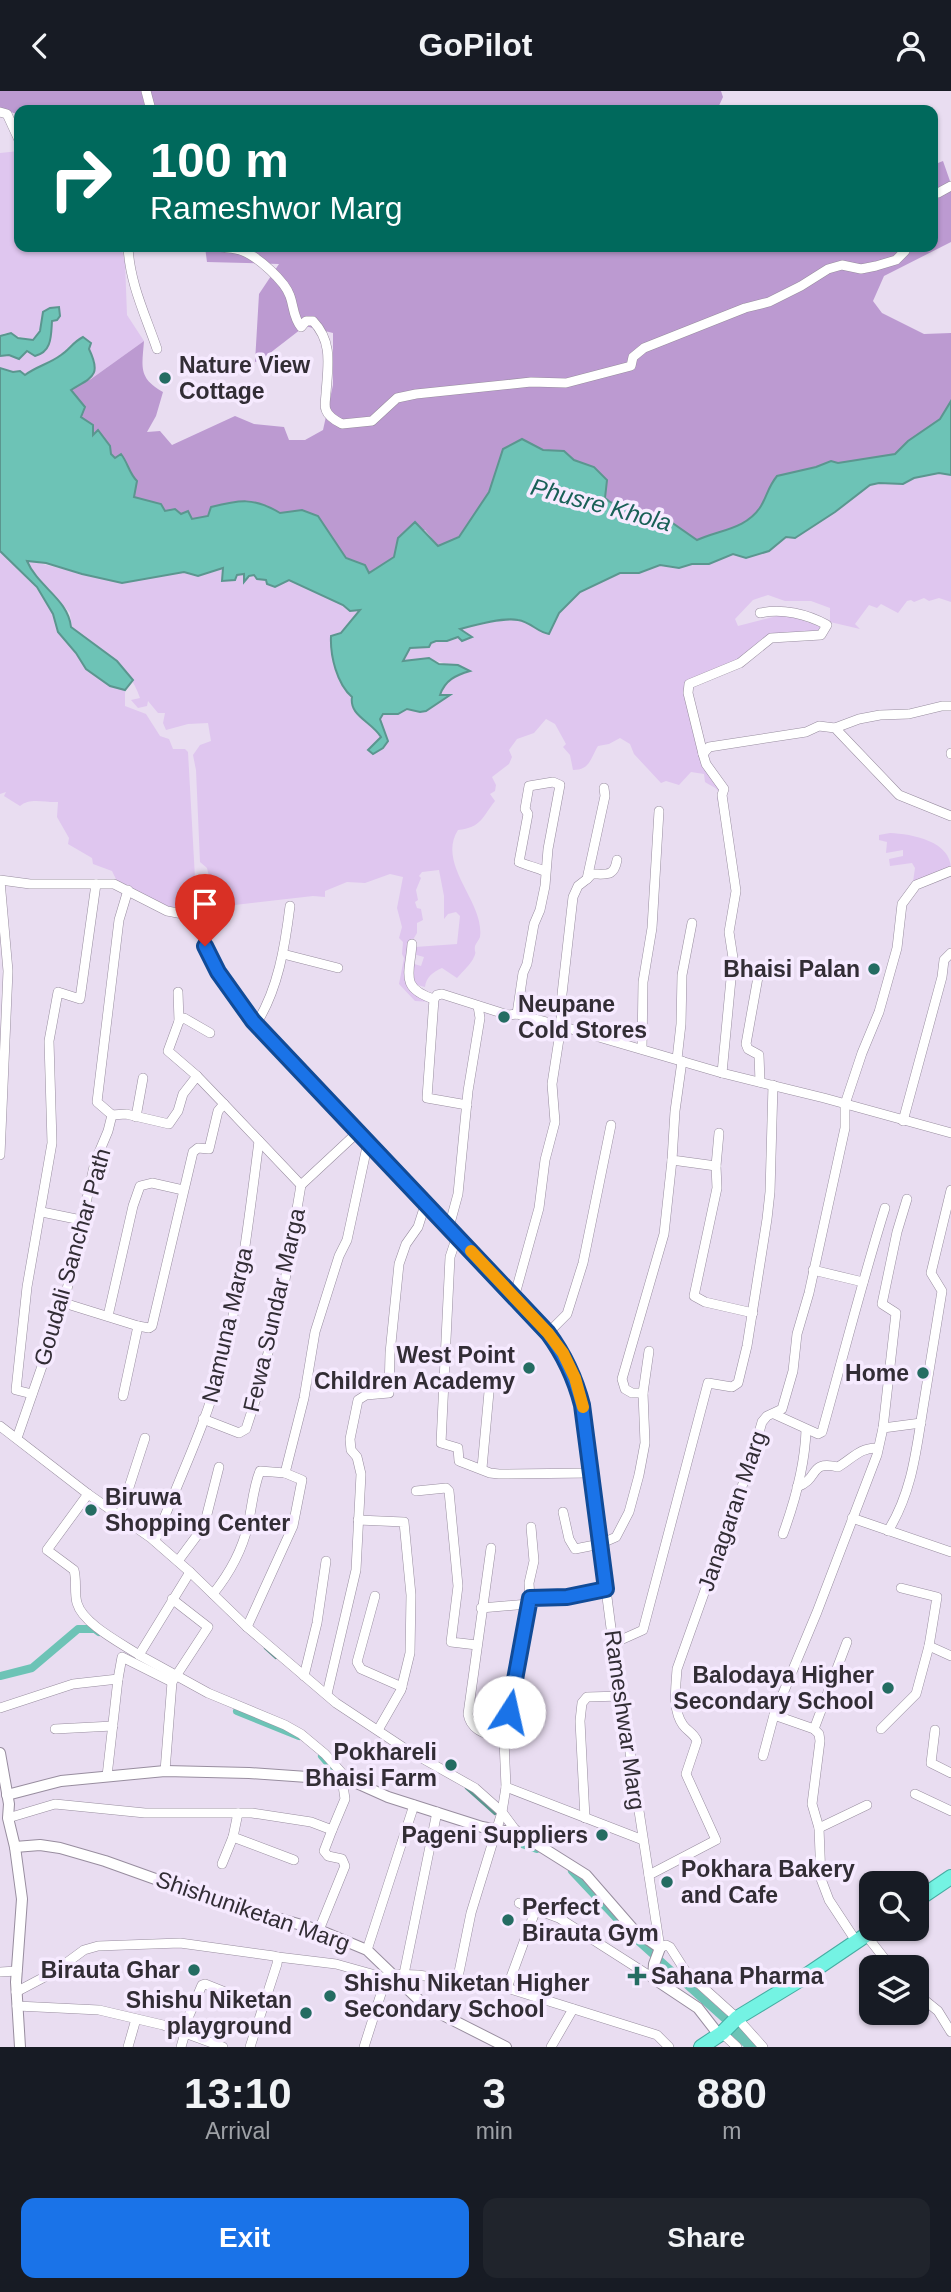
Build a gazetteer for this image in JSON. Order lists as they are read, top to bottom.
{
  "streets": {
    "street": [
      "Goudali Sanchar Path",
      "Fewa Sundar Marga",
      "Namuna Marga",
      "Janagaran Marg",
      "Rameshwar Marg",
      "Shishuniketan Marg"
    ]
  },
  "crossings": [
    ["Fewa Sundar Marga", "Namuna Marga"],
    ["Janagaran Marg", "Rameshwar Marg"]
  ],
  "water": ["Phusre Khola"],
  "places": {
    "other": [
      "Nature View Cottage",
      "Bhaisi Palan",
      "Neupane Cold Stores",
      "West Point Children Academy",
      "Home",
      "Biruwa Shopping Center",
      "Balodaya Higher Secondary School",
      "Pokhareli Bhaisi Farm",
      "Pageni Suppliers",
      "Pokhara Bakery and Cafe",
      "Perfect Birauta Gym",
      "Birauta Ghar",
      "Shishu Niketan Higher Secondary School",
      "Shishu Niketan playground"
    ],
    "health": ["Sahana Pharma"]
  },
  "page": {
    "header": "GoPilot",
    "turn": ["100 m", "Rameshwor Marg"],
    "eta": [
      "13:10",
      "Arrival",
      "3",
      "min",
      "880",
      "m"
    ],
    "buttons": ["Exit", "Share"]
  }
}
